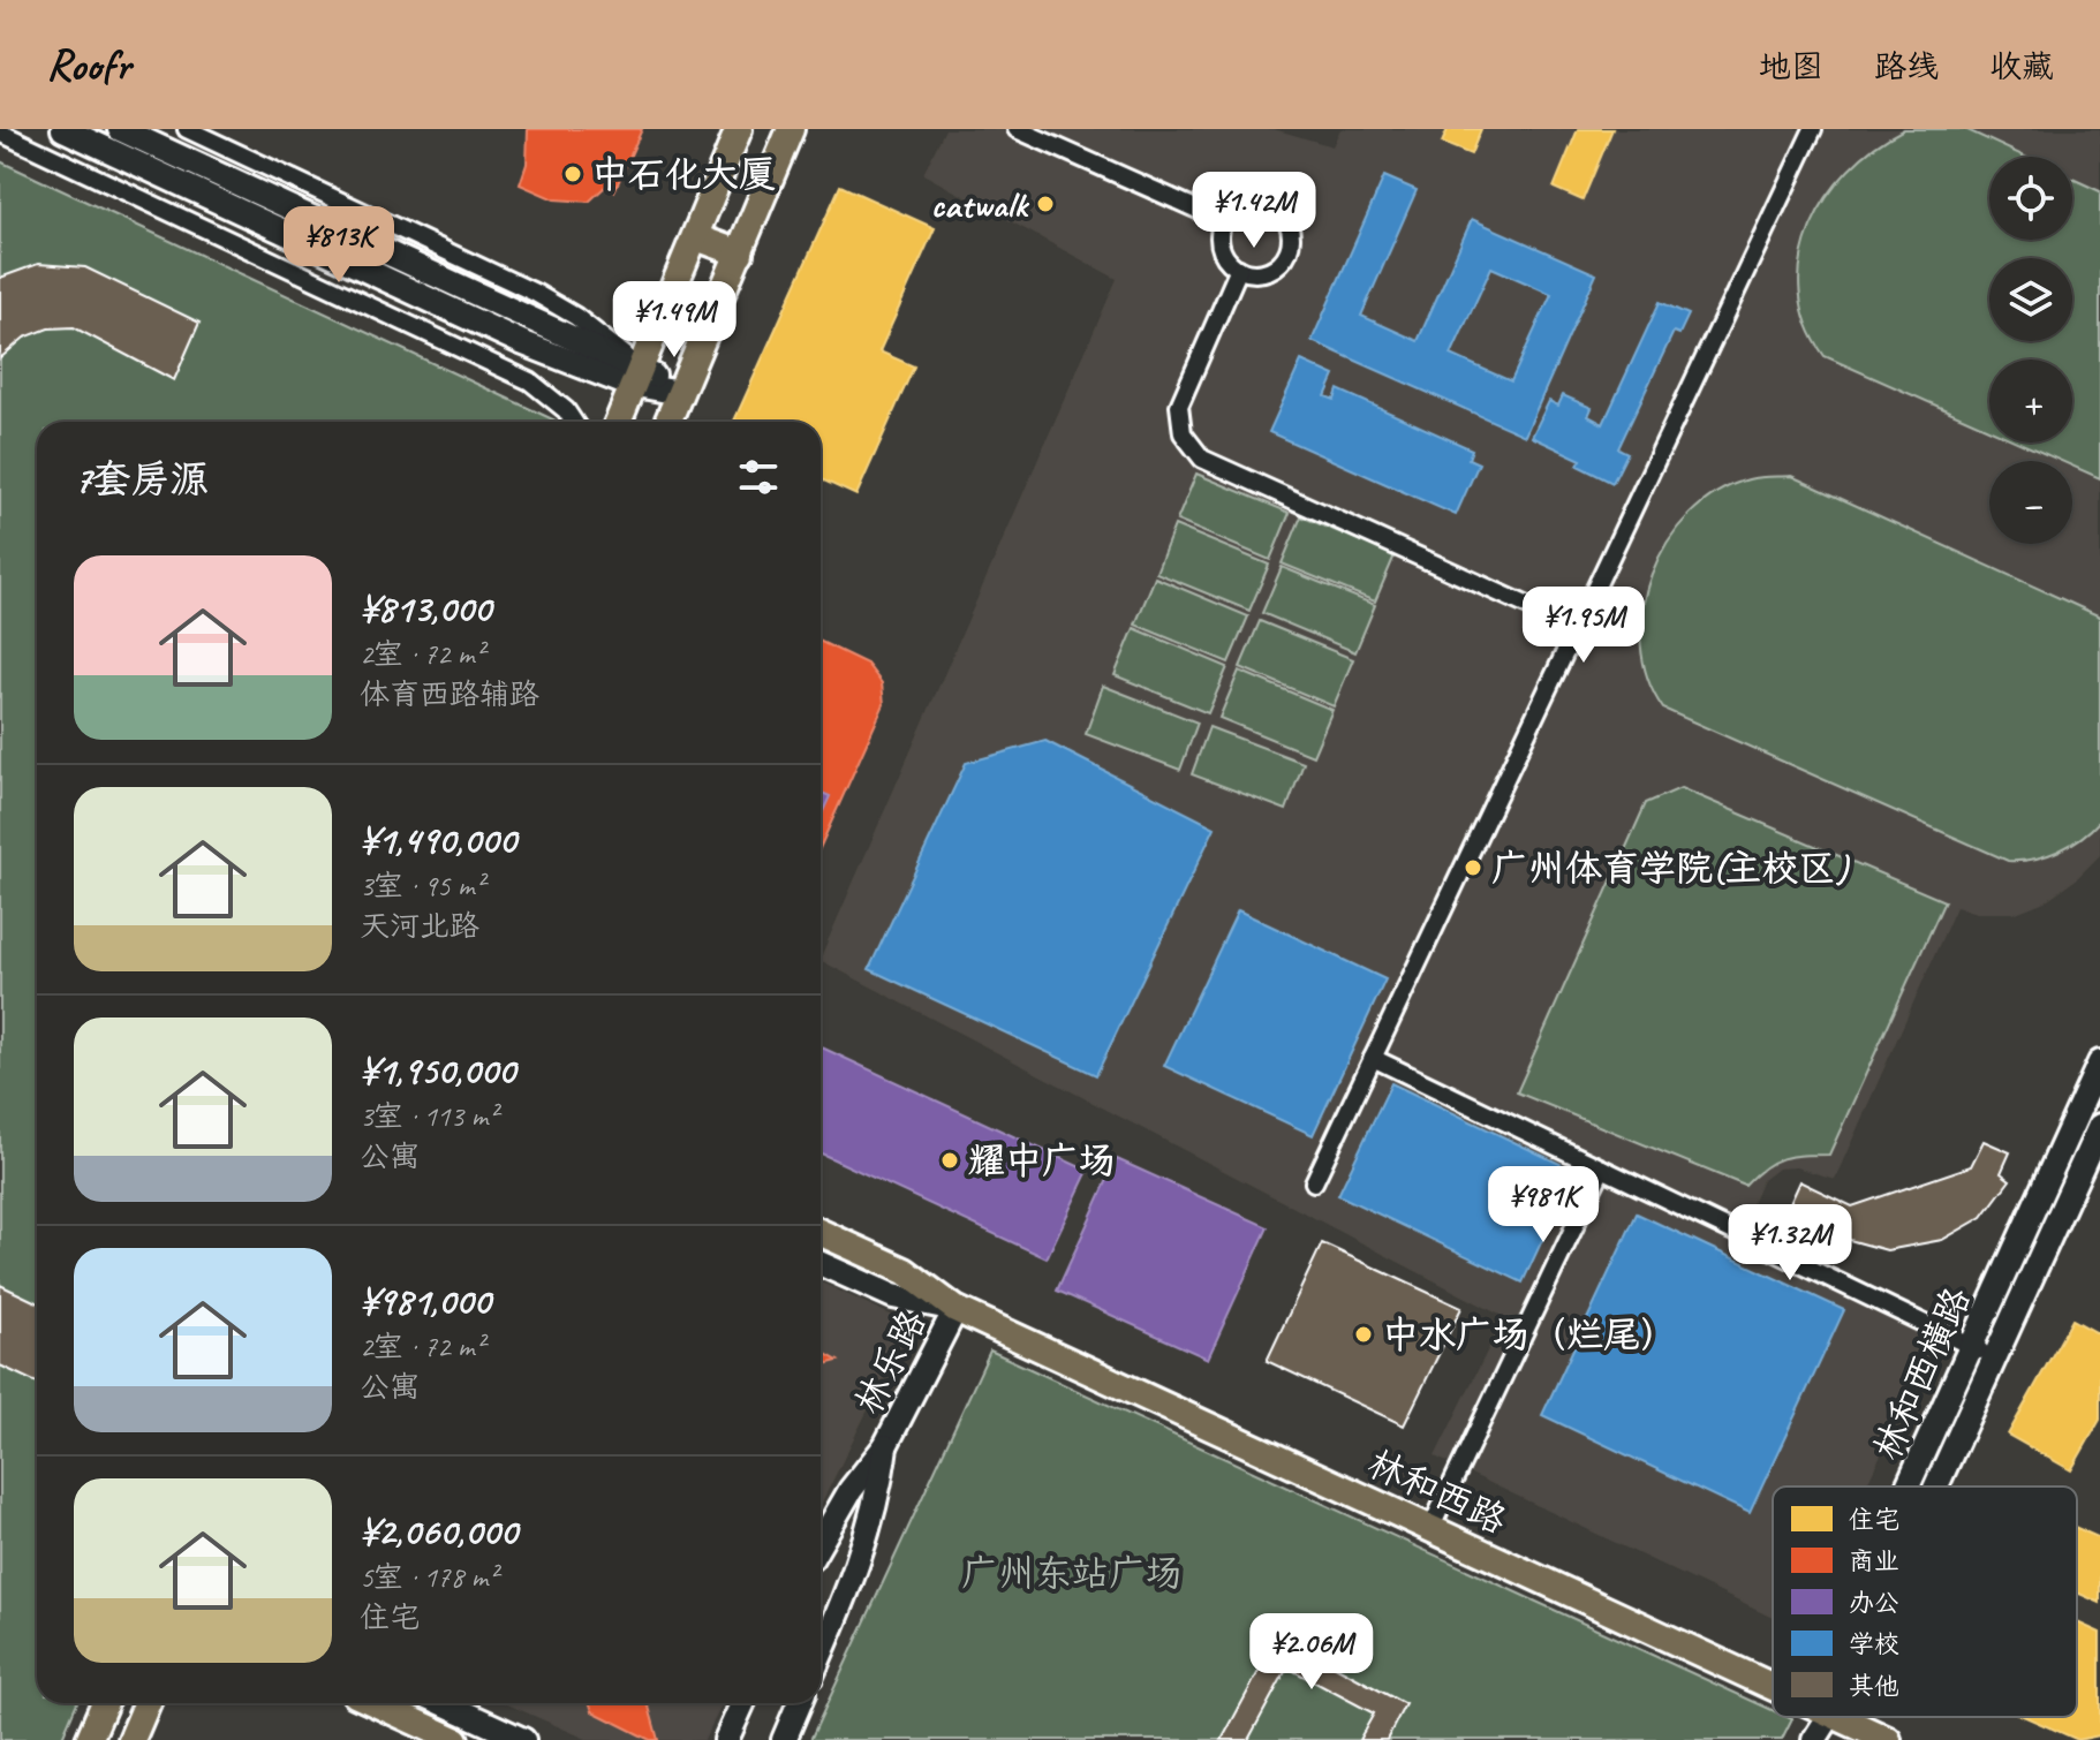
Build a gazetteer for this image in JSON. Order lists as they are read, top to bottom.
{
  "streets": {
    "main road": ["林乐路", "林和西横路", "林和西路"]
  },
  "crossings": [
    ["林乐路", "林和西路"]
  ],
  "parks": ["广州东站广场"],
  "places": [
    "中石化大厦",
    "catwalk",
    "广州体育学院(主校区)",
    "耀中广场",
    "中水广场（烂尾）"
  ],
  "legend": [
    "住宅",
    "商业",
    "办公",
    "学校",
    "其他"
  ],
  "page": {
    "header": "Roofr",
    "nav": ["地图", "路线", "收藏"],
    "map_buttons": ["+", "−"],
    "price": [
      "¥1.42M",
      "¥813K",
      "¥1.49M",
      "¥1.95M",
      "¥981K",
      "¥1.32M",
      "¥2.06M"
    ],
    "heading": "7套房源",
    "list": [
      {
        "name": "¥813,000",
        "note": "2室 · 72 m² · 体育西路辅路"
      },
      {
        "name": "¥1,490,000",
        "note": "3室 · 95 m² · 天河北路"
      },
      {
        "name": "¥1,950,000",
        "note": "3室 · 113 m² · 公寓"
      },
      {
        "name": "¥981,000",
        "note": "2室 · 72 m² · 公寓"
      },
      {
        "name": "¥2,060,000",
        "note": "5室 · 178 m² · 住宅"
      }
    ]
  }
}
